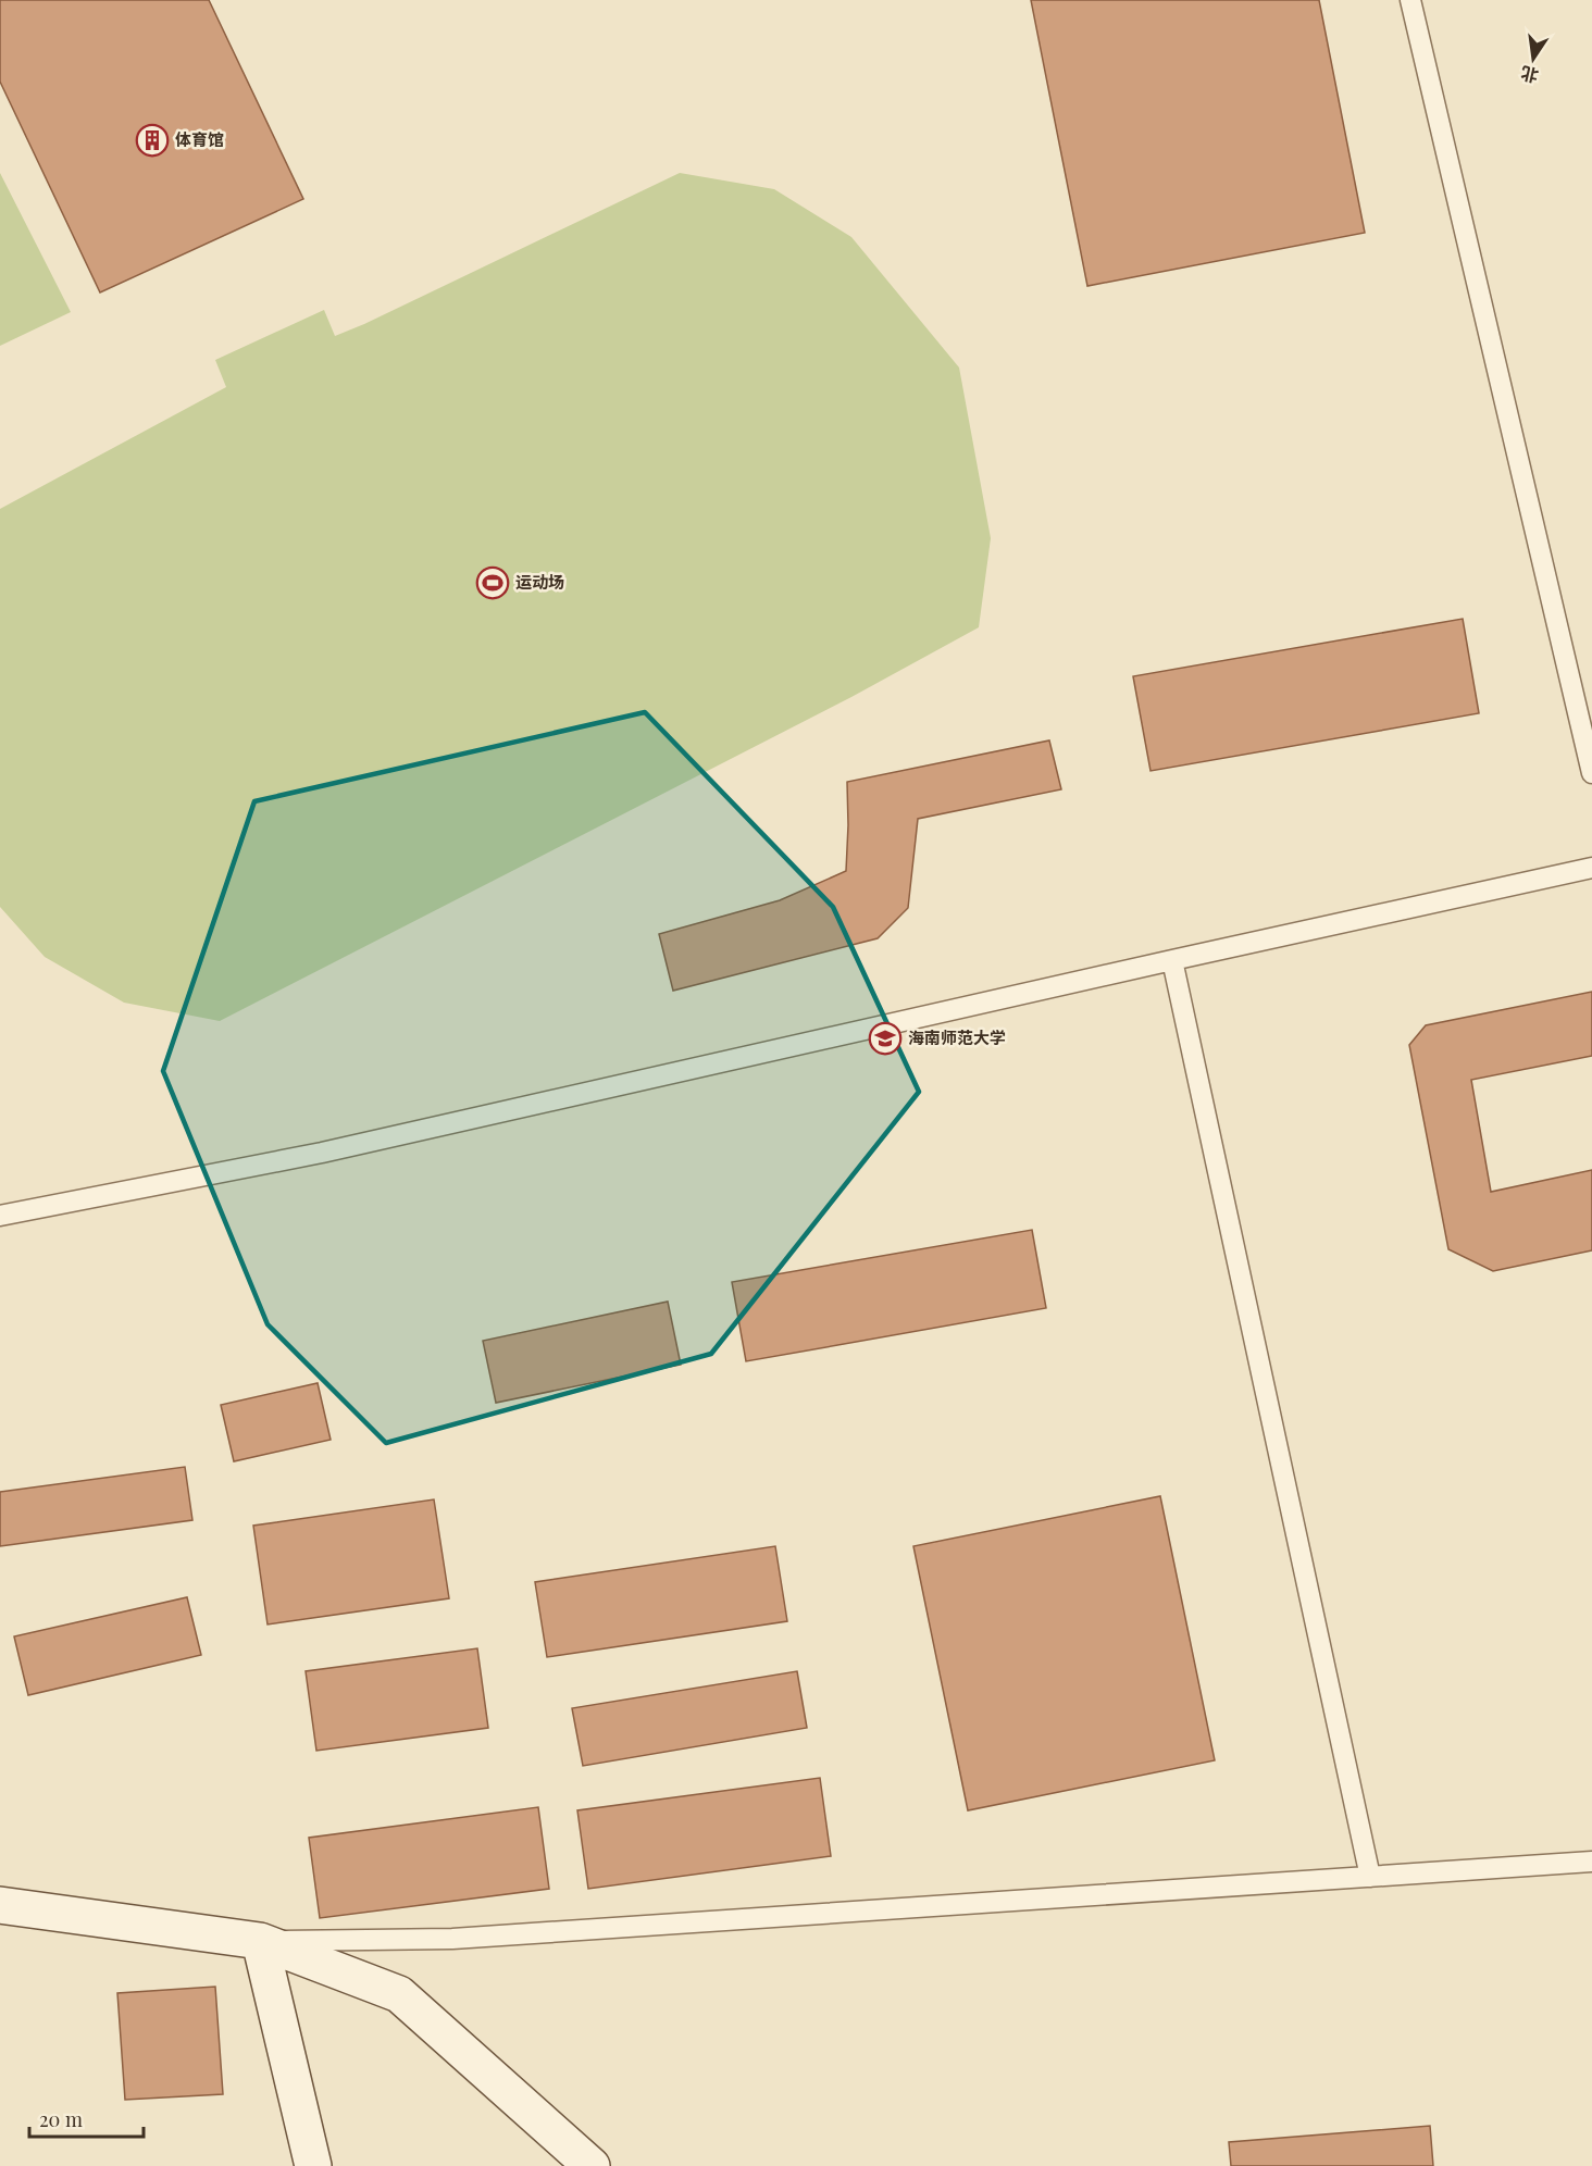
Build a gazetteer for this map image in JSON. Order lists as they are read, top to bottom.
{
  "places": {
    "building": ["体育馆"],
    "sports": ["运动场"],
    "school or university": ["海南师范大学"]
  },
  "scale_bar": "20 m",
  "north": "bottom"
}
